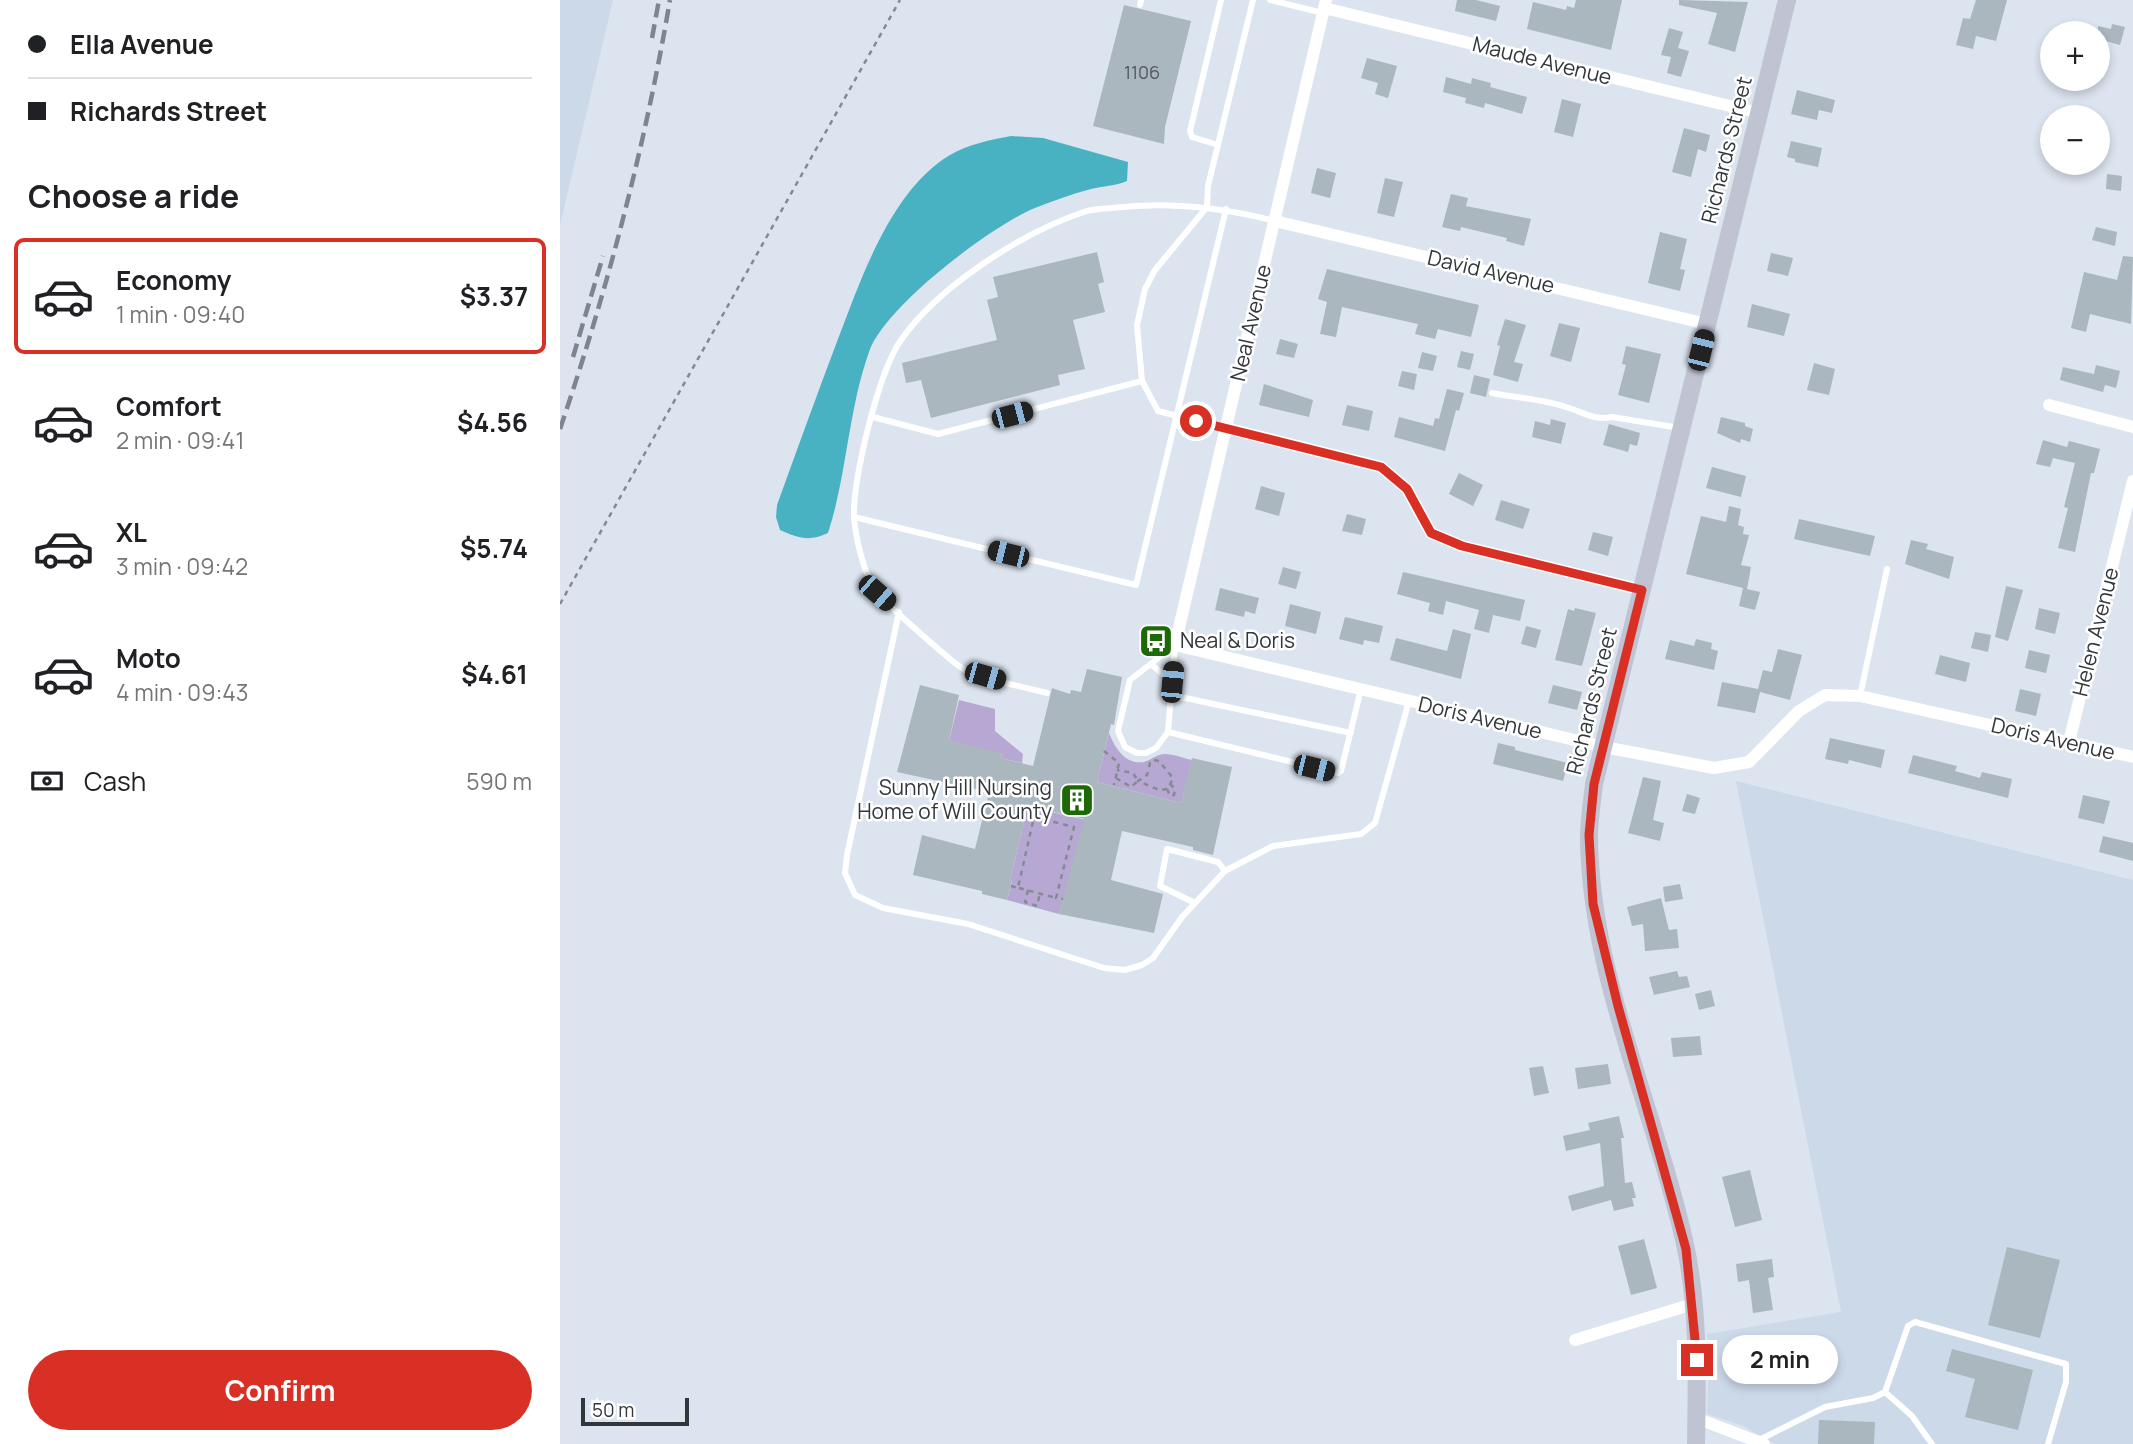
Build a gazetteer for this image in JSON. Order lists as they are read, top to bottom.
{
  "streets": {
    "street": [
      "Maude Avenue",
      "Richards Street",
      "David Avenue",
      "Neal Avenue",
      "Helen Avenue",
      "Doris Avenue"
    ]
  },
  "crossings": [
    ["Maude Avenue", "Richards Street"],
    ["Maude Avenue", "Neal Avenue"],
    ["Richards Street", "David Avenue"],
    ["Richards Street", "Doris Avenue"],
    ["David Avenue", "Neal Avenue"],
    ["Neal Avenue", "Doris Avenue"],
    ["Helen Avenue", "Doris Avenue"]
  ],
  "places": {
    "bus stop": ["Neal & Doris"],
    "building": ["Sunny Hill Nursing Home of Will County"]
  },
  "house_numbers": ["1106"],
  "scale_bar": "50 m",
  "page": {
    "banner": ["Ella Avenue", "Richards Street"],
    "map_buttons": ["+", "−"],
    "heading": "Choose a ride",
    "list": [
      {
        "name": "Economy",
        "note": "1 min · 09:40",
        "value": "$3.37"
      },
      {
        "name": "Comfort",
        "note": "2 min · 09:41",
        "value": "$4.56"
      },
      {
        "name": "XL",
        "note": "3 min · 09:42",
        "value": "$5.74"
      },
      {
        "name": "Moto",
        "note": "4 min · 09:43",
        "value": "$4.61"
      }
    ],
    "pay": ["Cash", "590 m"],
    "bubble": "2 min",
    "buttons": "Confirm",
    "scale": "50 m"
  }
}
